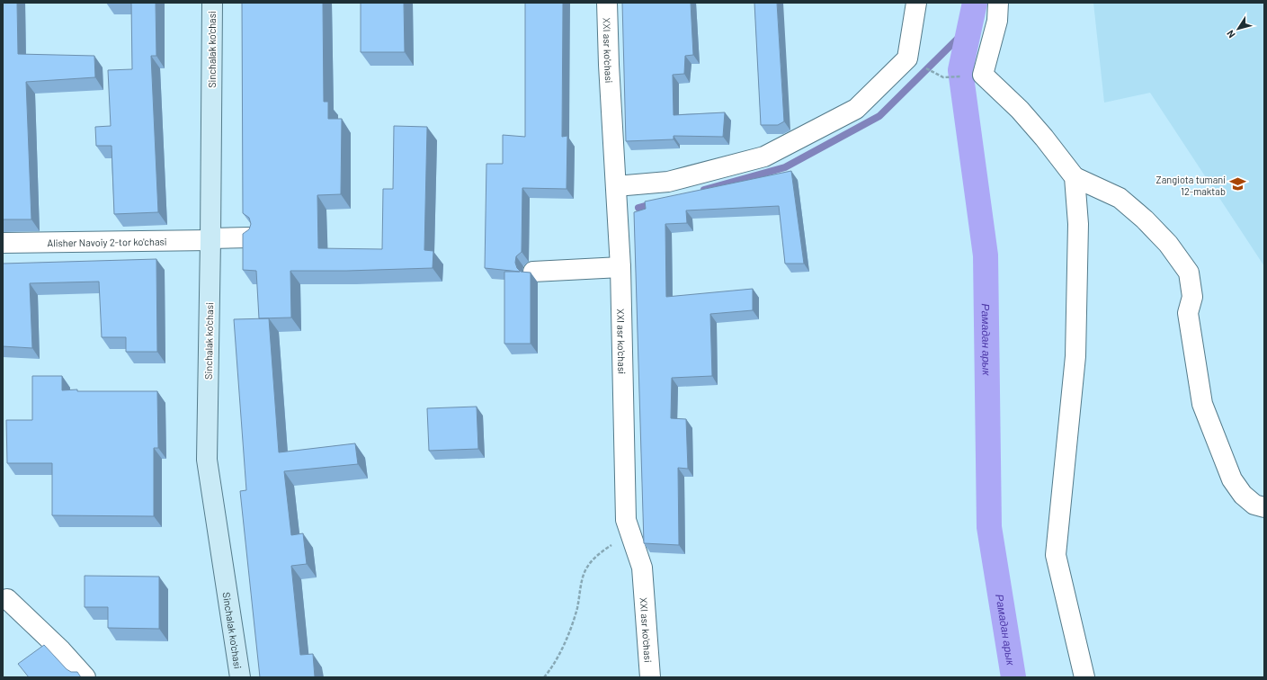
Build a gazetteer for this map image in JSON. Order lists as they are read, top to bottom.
{
  "streets": {
    "street": ["Sinchalak ko'chasi", "XXI asr ko'chasi", "Alisher Navoiy 2-tor ko'chasi"]
  },
  "crossings": [
    ["Sinchalak ko'chasi", "Alisher Navoiy 2-tor ko'chasi"]
  ],
  "water": ["Рамадан арык"],
  "places": {
    "school or university": ["Zangiota tumani 12-maktab"]
  },
  "north": "bottom left"
}
